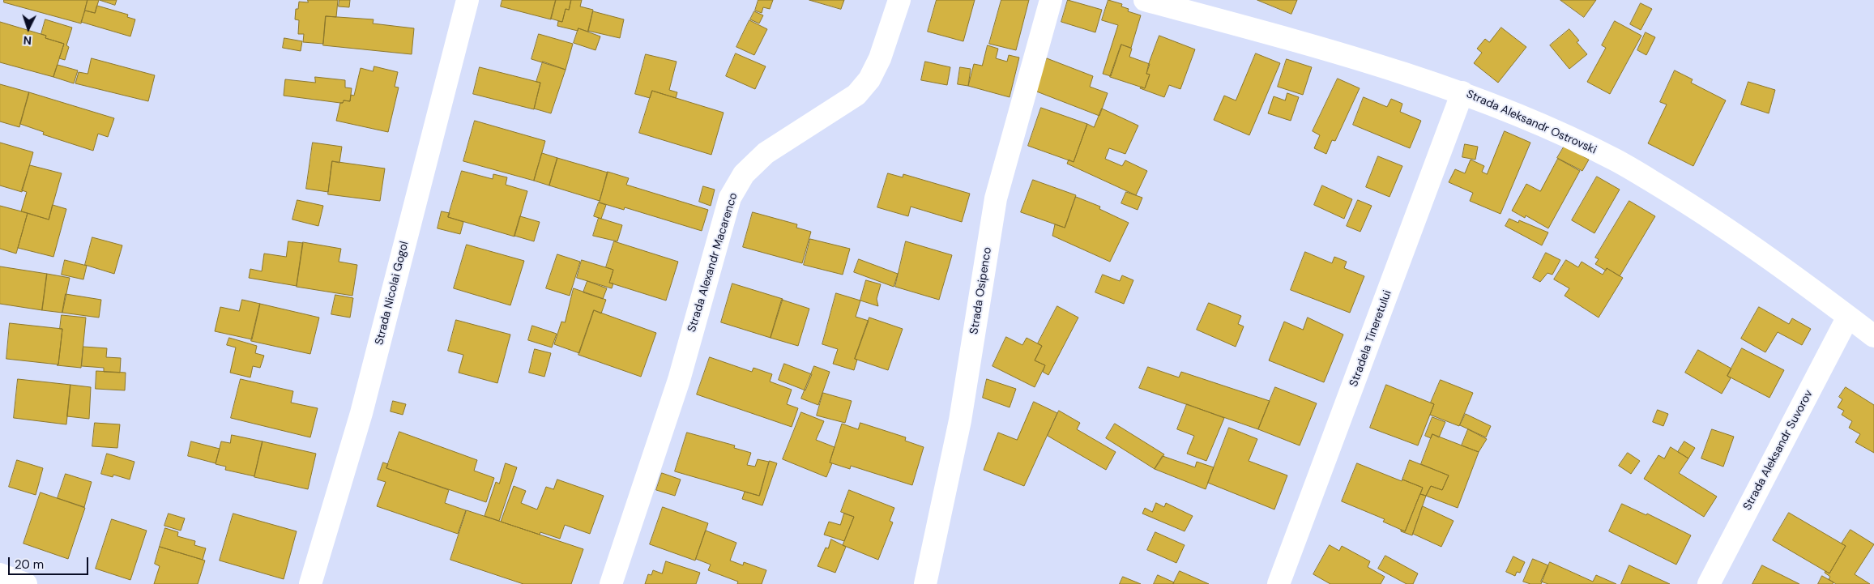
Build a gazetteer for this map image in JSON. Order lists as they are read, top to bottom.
{
  "streets": {
    "street": [
      "Strada Aleksandr Ostrovski",
      "Strada Alexandr Macarenco",
      "Strada Osipenco",
      "Strada Nicolai Gogol",
      "Stradela Tineretului",
      "Strada Aleksandr Suvorov"
    ]
  },
  "crossings": [
    ["Strada Aleksandr Ostrovski", "Stradela Tineretului"],
    ["Strada Aleksandr Ostrovski", "Strada Aleksandr Suvorov"]
  ],
  "scale_bar": "20 m",
  "north": "bottom"
}
